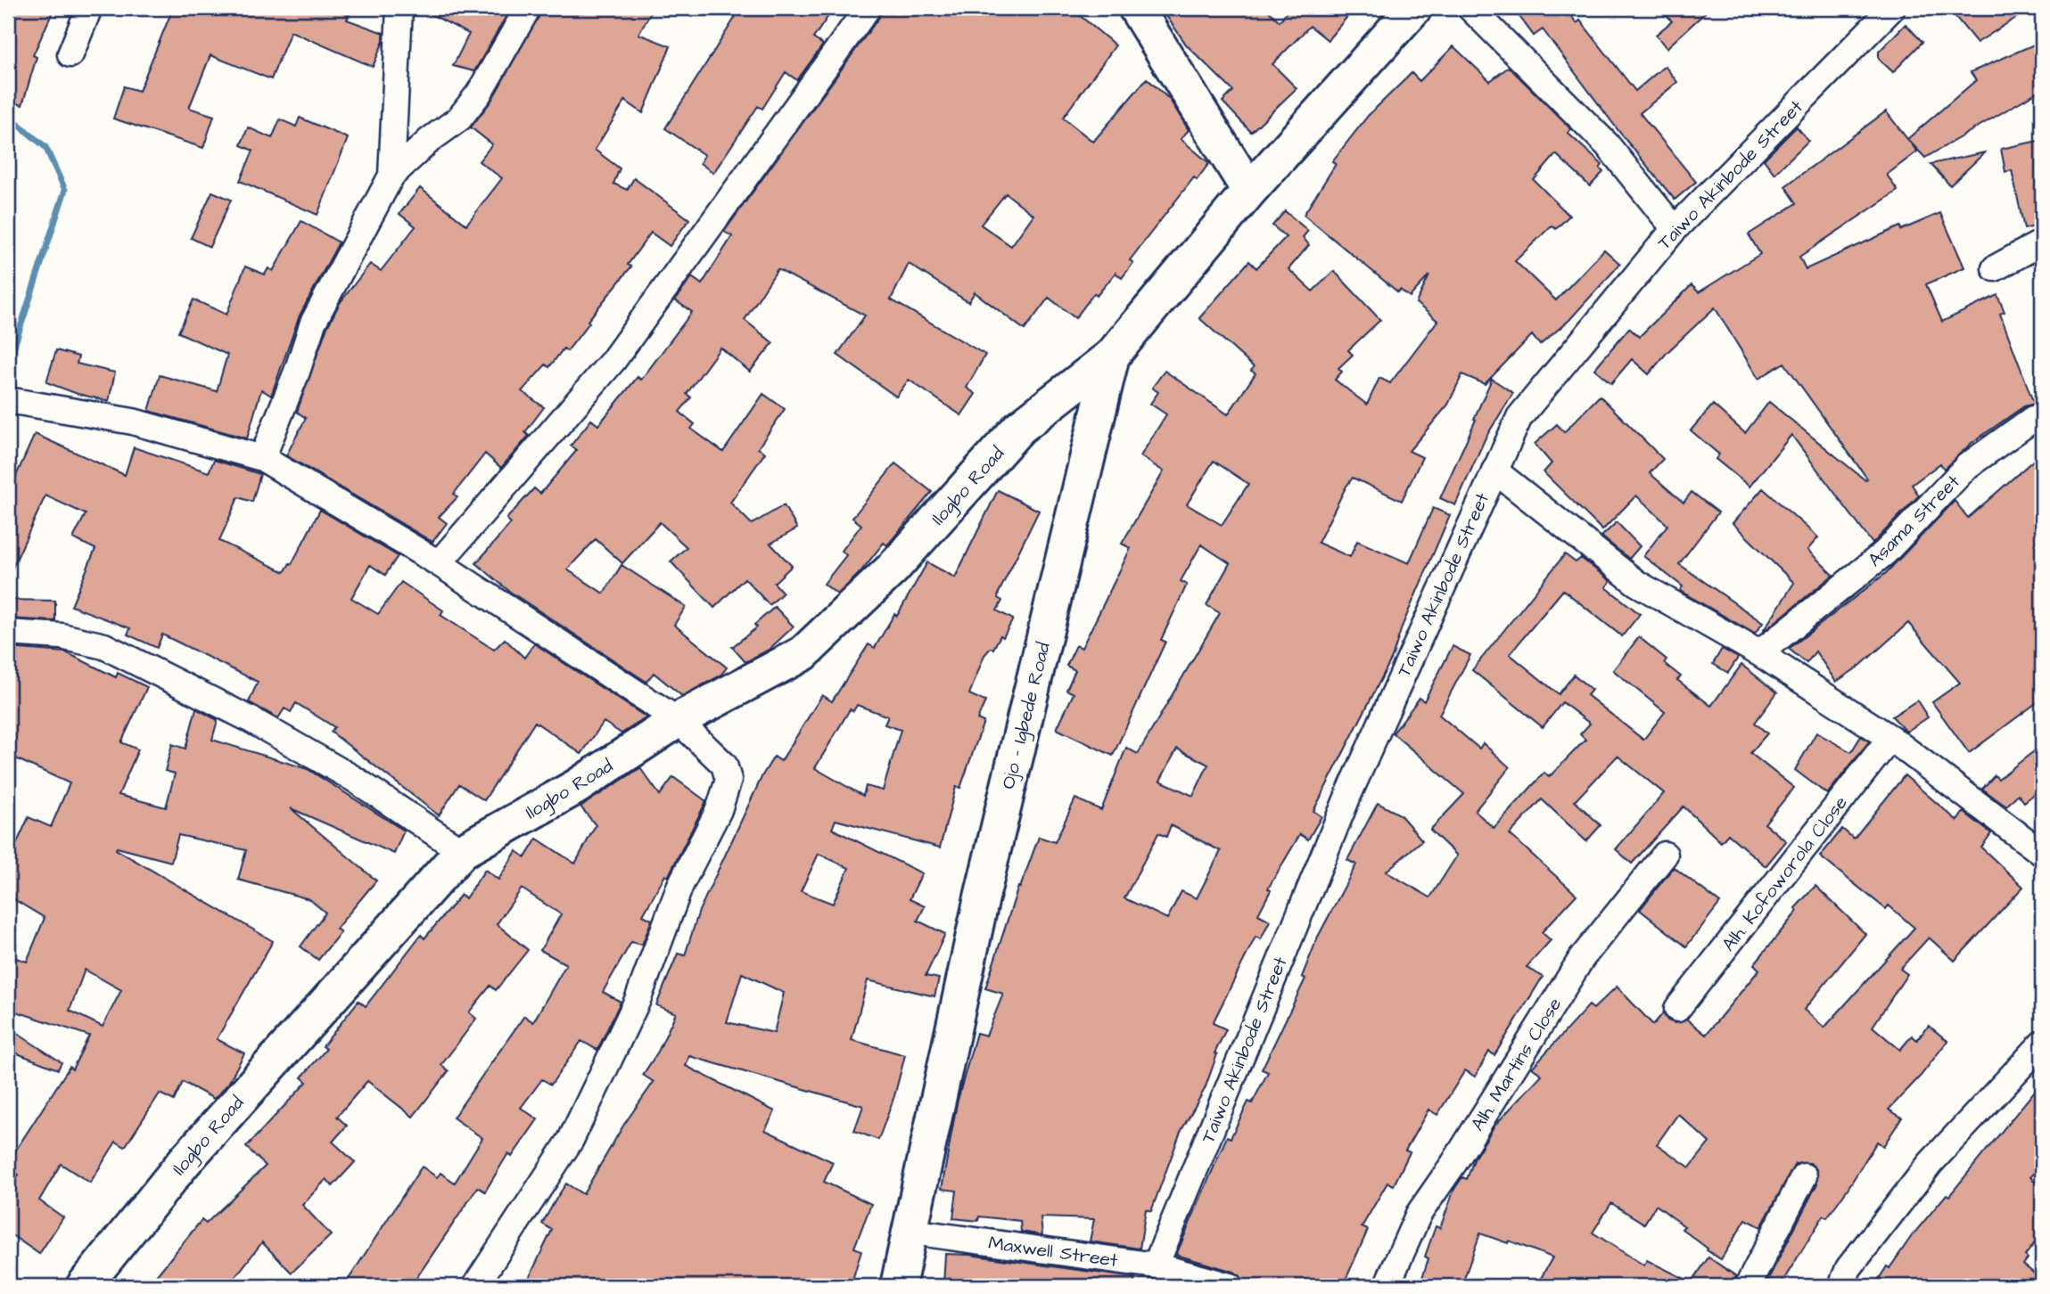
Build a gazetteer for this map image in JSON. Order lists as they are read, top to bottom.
{
  "streets": {
    "main road": ["Ilogbo Road", "Ojo - Igbede Road"],
    "street": [
      "Taiwo Akinbode Street",
      "Asama Street",
      "Alh. Kofoworola Close",
      "Alh. Martins Close",
      "Maxwell Street"
    ]
  },
  "crossings": [
    ["Taiwo Akinbode Street", "Maxwell Street"],
    ["Ilogbo Road", "Ojo - Igbede Road"],
    ["Ojo - Igbede Road", "Maxwell Street"]
  ]
}
